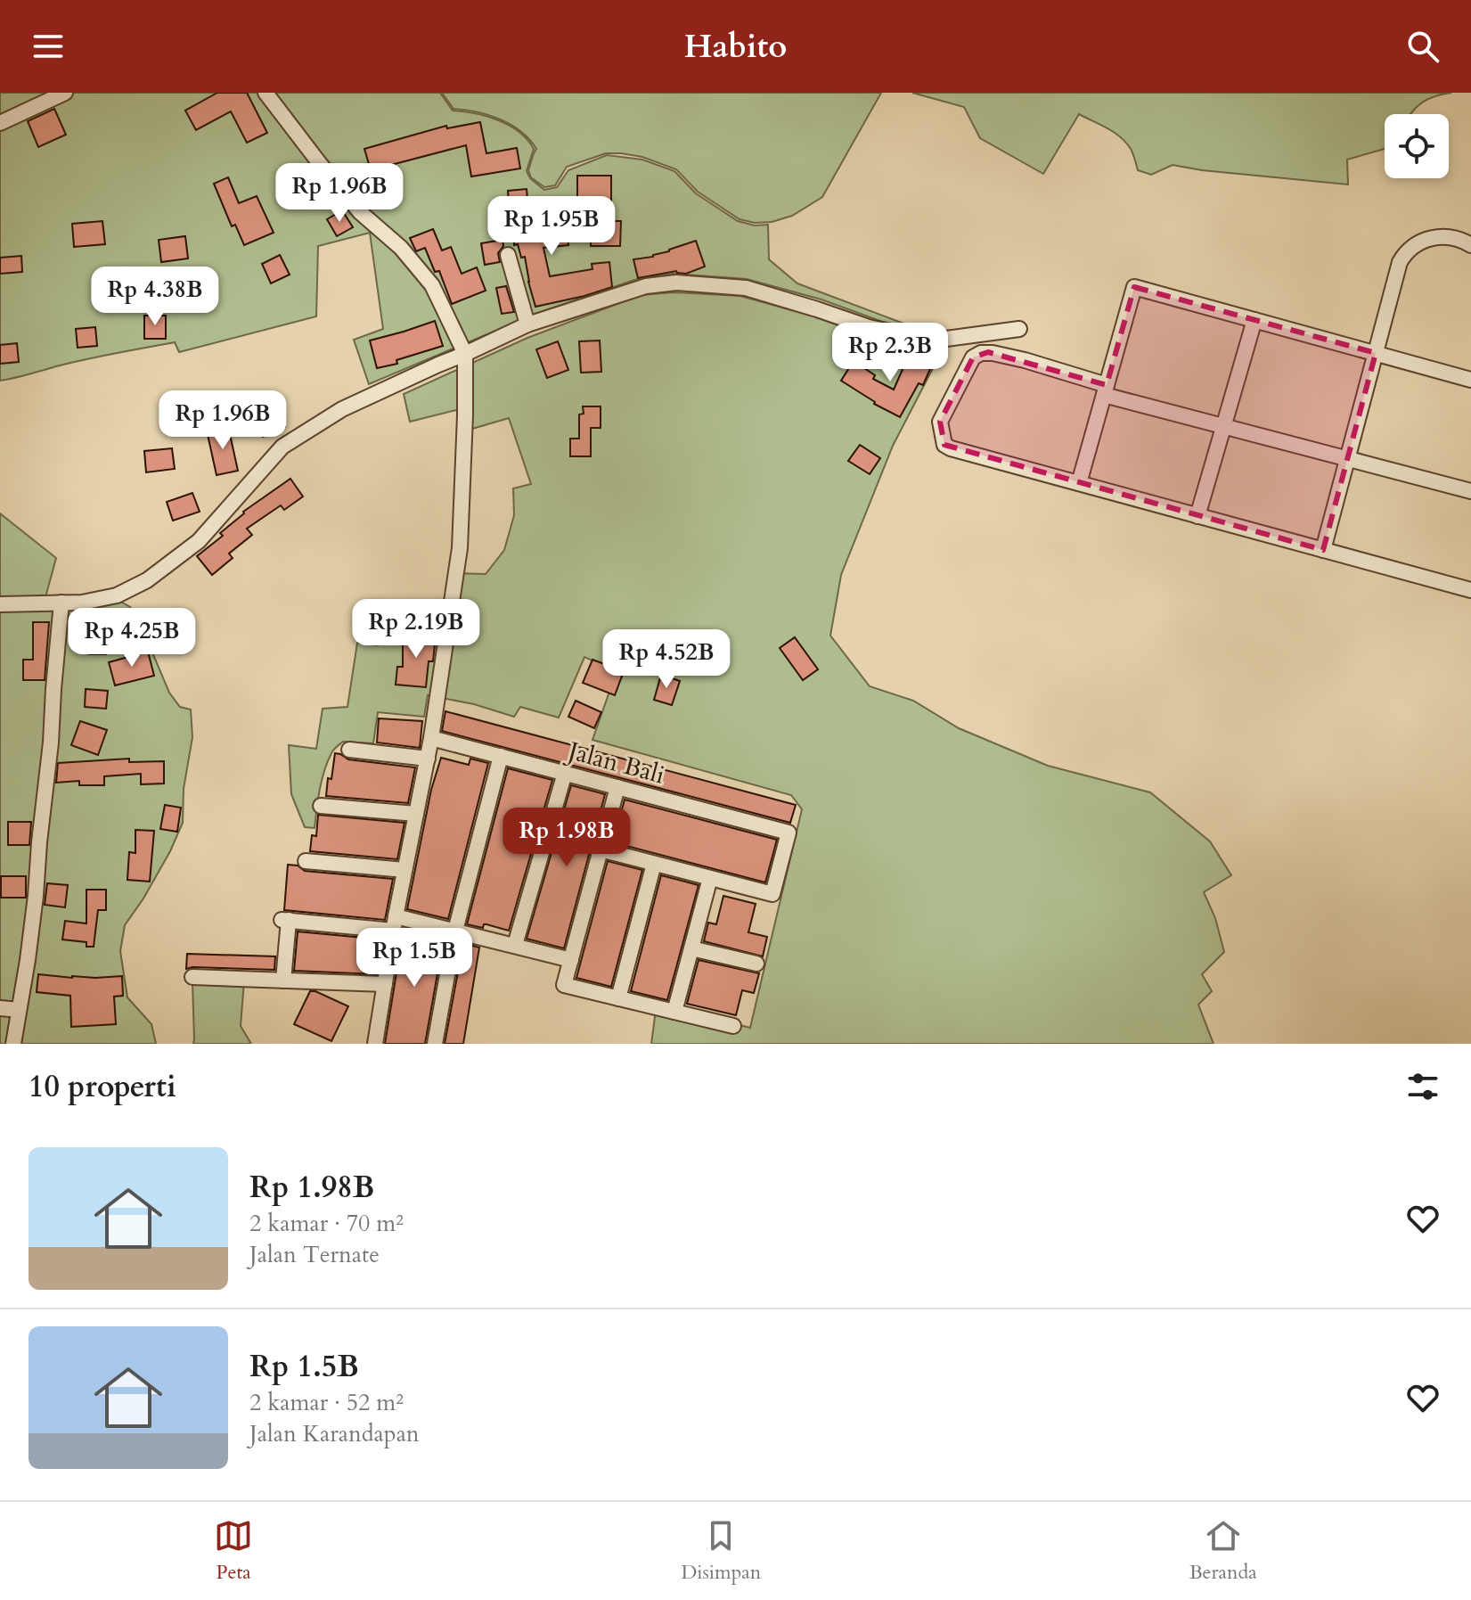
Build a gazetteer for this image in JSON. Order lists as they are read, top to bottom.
{
  "streets": {
    "street": ["Jalan Bali"]
  },
  "page": {
    "header": "Habito",
    "price": [
      "Rp 1.96B",
      "Rp 1.95B",
      "Rp 4.38B",
      "Rp 2.3B",
      "Rp 1.96B",
      "Rp 2.19B",
      "Rp 4.25B",
      "Rp 4.52B",
      "Rp 1.98B",
      "Rp 1.5B"
    ],
    "heading": "10 properti",
    "list": [
      {
        "name": "Rp 1.98B",
        "note": "2 kamar · 70 m² · Jalan Ternate"
      },
      {
        "name": "Rp 1.5B",
        "note": "2 kamar · 52 m² · Jalan Karandapan"
      }
    ],
    "tabs": ["Peta", "Disimpan", "Beranda"]
  }
}
